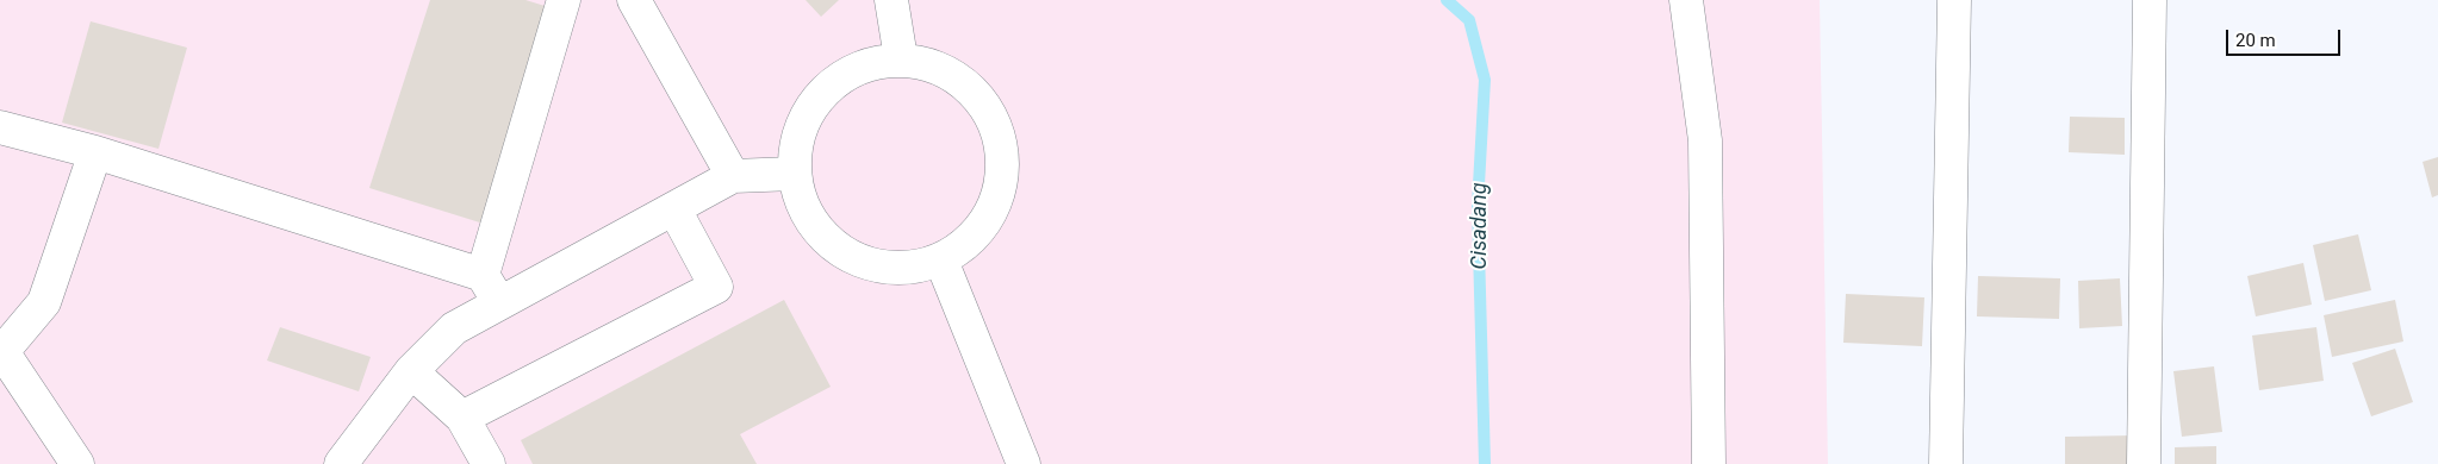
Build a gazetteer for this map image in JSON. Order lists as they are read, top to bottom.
{
  "water": ["Cisadang"],
  "scale_bar": "20 m"
}
